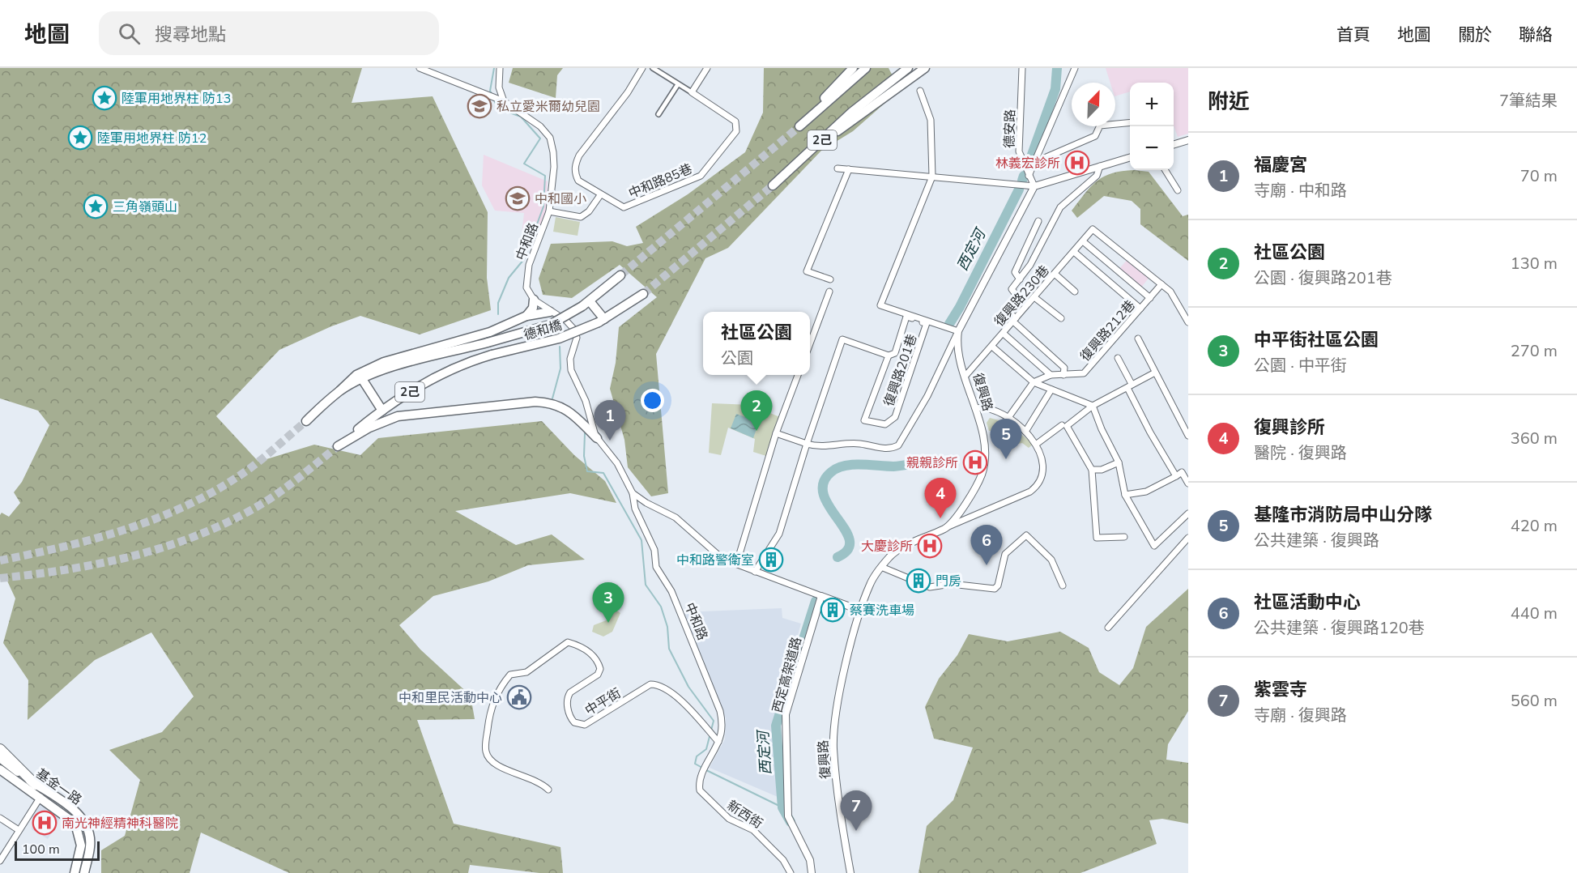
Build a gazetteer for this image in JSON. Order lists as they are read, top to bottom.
{
  "streets": {
    "main road": ["2己", "德和橋", "基金一路"],
    "street": [
      "德安路",
      "中和路85巷",
      "中和路",
      "復興路230巷",
      "復興路212巷",
      "復興路201巷",
      "復興路",
      "西定高架道路",
      "中平街",
      "新西街"
    ]
  },
  "crossings": [
    ["德安路", "復興路"],
    ["2己", "德和橋"],
    ["中和路", "復興路201巷"],
    ["中和路", "復興路"],
    ["中和路", "西定高架道路"],
    ["中和路", "中平街"],
    ["中和路", "新西街"],
    ["復興路230巷", "復興路212巷"],
    ["復興路230巷", "復興路"]
  ],
  "water": ["西定河"],
  "places": {
    "place": ["陸軍用地界柱 防13", "陸軍用地界柱 防12", "三角嶺頭山"],
    "school or university": ["私立愛米爾幼兒園", "中和國小"],
    "hospital": [
      "林義宏診所",
      "親親診所",
      "大慶診所",
      "南光神經精神科醫院"
    ],
    "building": ["中和路警衛室", "門房", "蔡賽洗車場"],
    "public building": ["中和里民活動中心"]
  },
  "scale_bar": "100 m",
  "north": "top right",
  "page": {
    "header": "地圖",
    "search": "搜尋地點",
    "nav": [
      "首頁",
      "地圖",
      "關於",
      "聯絡"
    ],
    "heading": ["附近", "7筆結果"],
    "map_buttons": ["+", "−"],
    "list": [
      {
        "mark": "1",
        "name": "福慶宮",
        "note": "寺廟 · 中和路",
        "value": "70 m"
      },
      {
        "mark": "2",
        "name": "社區公園",
        "note": "公園 · 復興路201巷",
        "value": "130 m"
      },
      {
        "mark": "3",
        "name": "中平街社區公園",
        "note": "公園 · 中平街",
        "value": "270 m"
      },
      {
        "mark": "4",
        "name": "復興診所",
        "note": "醫院 · 復興路",
        "value": "360 m"
      },
      {
        "mark": "5",
        "name": "基隆市消防局中山分隊",
        "note": "公共建築 · 復興路",
        "value": "420 m"
      },
      {
        "mark": "6",
        "name": "社區活動中心",
        "note": "公共建築 · 復興路120巷",
        "value": "440 m"
      },
      {
        "mark": "7",
        "name": "紫雲寺",
        "note": "寺廟 · 復興路",
        "value": "560 m"
      }
    ],
    "popup": ["社區公園", "公園"],
    "pins": [
      "2",
      "1",
      "5",
      "4",
      "6",
      "3",
      "7"
    ],
    "scale": "100 m"
  }
}
